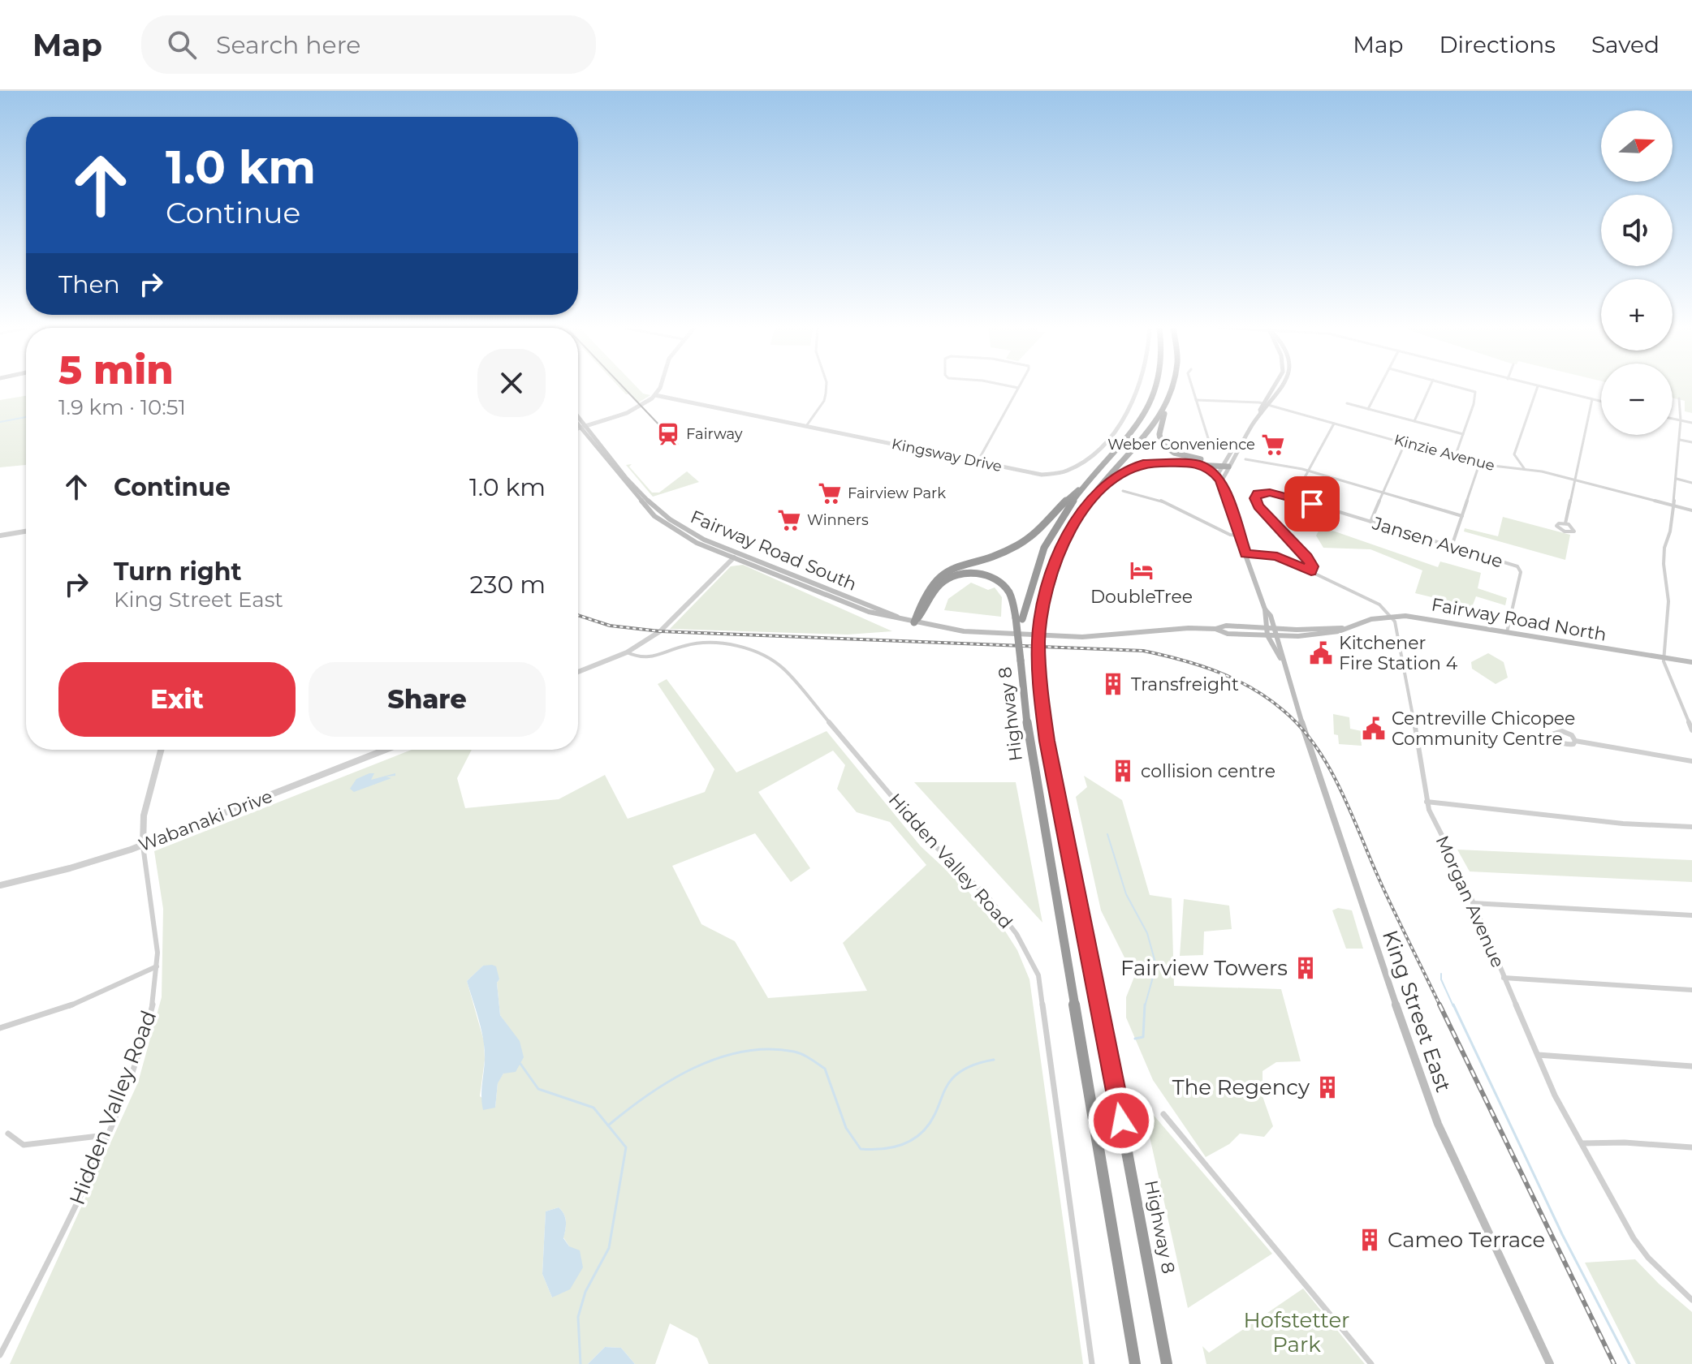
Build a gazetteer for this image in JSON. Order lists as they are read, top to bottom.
{
  "streets": {
    "highway": ["Highway 8"],
    "main road": ["Fairway Road South", "Fairway Road North", "King Street East"],
    "street": [
      "Kinzie Avenue",
      "Kingsway Drive",
      "Jansen Avenue",
      "Wabanaki Drive",
      "Hidden Valley Road",
      "Morgan Avenue"
    ]
  },
  "crossings": [
    ["Jansen Avenue", "Fairway Road North"],
    ["Fairway Road South", "Fairway Road North"],
    ["Fairway Road South", "King Street East"],
    ["Fairway Road North", "Morgan Avenue"],
    ["Fairway Road North", "King Street East"],
    ["Wabanaki Drive", "Hidden Valley Road"]
  ],
  "parks": ["Hofstetter Park"],
  "places": {
    "station": ["Fairway"],
    "supermarket": ["Weber Convenience", "Fairview Park", "Winners"],
    "hotel": ["DoubleTree"],
    "public building": ["Kitchener Fire Station 4", "Centreville Chicopee Community Centre"],
    "building": [
      "Transfreight",
      "collision centre",
      "Fairview Towers",
      "The Regency",
      "Cameo Terrace"
    ]
  },
  "north": "right",
  "page": {
    "header": "Map",
    "search": "Search here",
    "nav": ["Map", "Directions", "Saved"],
    "map_buttons": ["+", "−"],
    "turn": ["1.0 km", "Continue"],
    "then": "Then",
    "heading": ["5 min", "1.9 km · 10:51"],
    "list": [
      {
        "name": "Continue",
        "value": "1.0 km"
      },
      {
        "name": "Turn right",
        "note": "King Street East",
        "value": "230 m"
      }
    ],
    "buttons": ["Exit", "Share"]
  }
}
